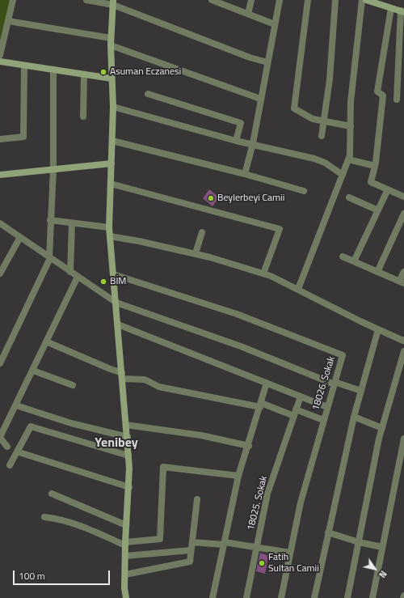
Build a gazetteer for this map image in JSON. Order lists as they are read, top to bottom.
{
  "streets": {
    "street": ["18026. Sokak", "18025. Sokak"]
  },
  "districts": ["Yenibey"],
  "places": [
    "Asuman Eczanesi",
    "Beylerbeyi Camii",
    "BİM",
    "Fatih Sultan Camii"
  ],
  "scale_bar": "100 m",
  "north": "bottom right"
}
